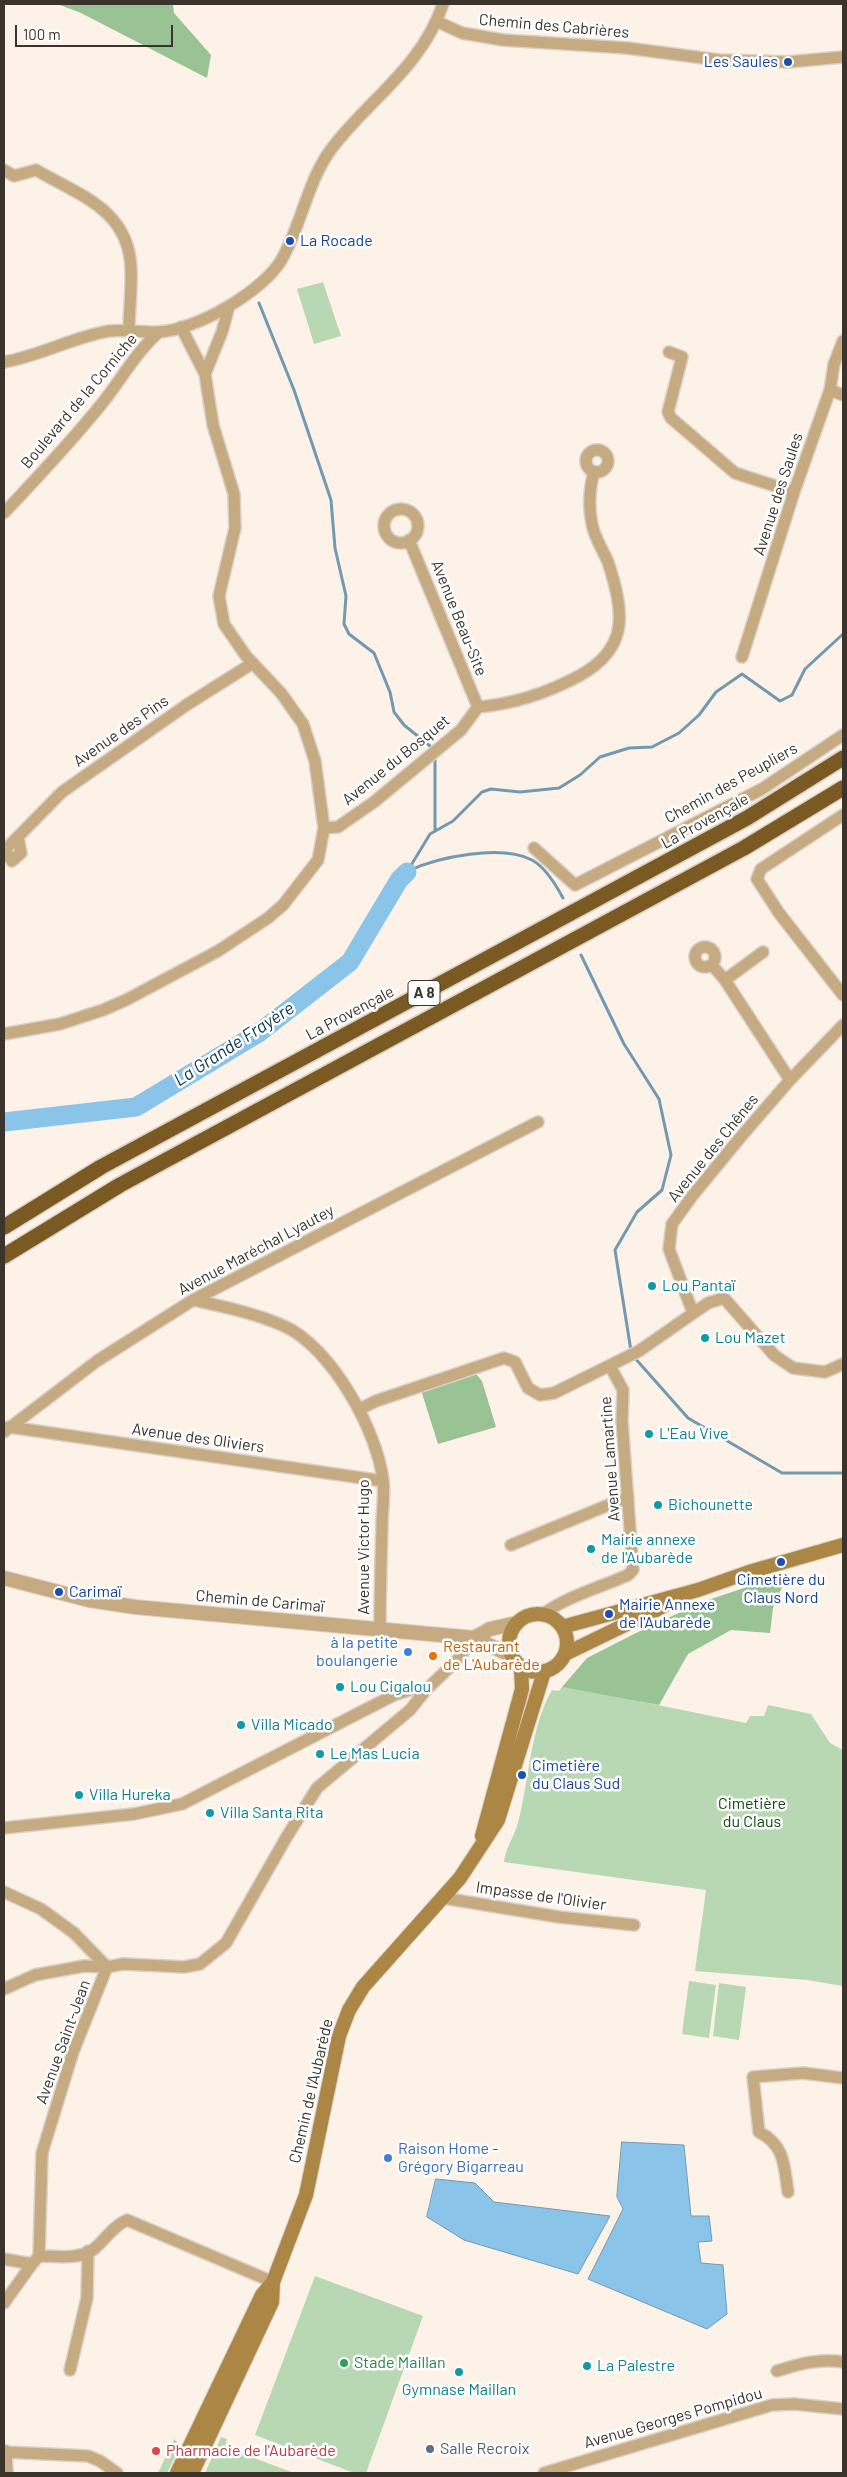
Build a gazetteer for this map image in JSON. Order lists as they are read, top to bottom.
{
  "streets": {
    "highway": ["La Provençale", "A 8"],
    "main road": ["Chemin de l'Aubarède"],
    "street": [
      "Chemin des Cabrières",
      "Boulevard de la Corniche",
      "Avenue des Saules",
      "Avenue Beau-Site",
      "Avenue des Pins",
      "Avenue du Bosquet",
      "Chemin des Peupliers",
      "Avenue des Chênes",
      "Avenue Maréchal Lyautey",
      "Avenue des Oliviers",
      "Avenue Lamartine",
      "Avenue Victor Hugo",
      "Chemin de Carimaï",
      "Impasse de l'Olivier",
      "Avenue Saint-Jean",
      "Avenue Georges Pompidou"
    ]
  },
  "crossings": [
    ["Avenue Beau-Site", "Avenue du Bosquet"],
    ["Avenue Maréchal Lyautey", "Avenue des Oliviers"],
    ["Avenue Maréchal Lyautey", "Avenue Victor Hugo"],
    ["Avenue des Oliviers", "Avenue Victor Hugo"],
    ["Avenue Lamartine", "Chemin de Carimaï"],
    ["Avenue Lamartine", "Chemin de l'Aubarède"],
    ["Avenue Victor Hugo", "Chemin de Carimaï"],
    ["Chemin de Carimaï", "Chemin de l'Aubarède"],
    ["Impasse de l'Olivier", "Chemin de l'Aubarède"]
  ],
  "water": ["La Grande Frayère"],
  "parks": ["Cimetière du Claus"],
  "places": [
    "Les Saules",
    "La Rocade",
    "Lou Pantaï",
    "Lou Mazet",
    "L'Eau Vive",
    "Bichounette",
    "Mairie annexe de l'Aubarède",
    "Cimetière du Claus Nord",
    "Carimaï",
    "Mairie Annexe de l'Aubarède",
    "à la petite boulangerie",
    "Restaurant de L'Aubarède",
    "Lou Cigalou",
    "Villa Micado",
    "Le Mas Lucia",
    "Cimetière du Claus Sud",
    "Villa Hureka",
    "Villa Santa Rita",
    "Raison Home - Grégory Bigarreau",
    "Stade Maillan",
    "La Palestre",
    "Gymnase Maillan",
    "Salle Recroix",
    "Pharmacie de l'Aubarède"
  ],
  "scale_bar": "100 m"
}
